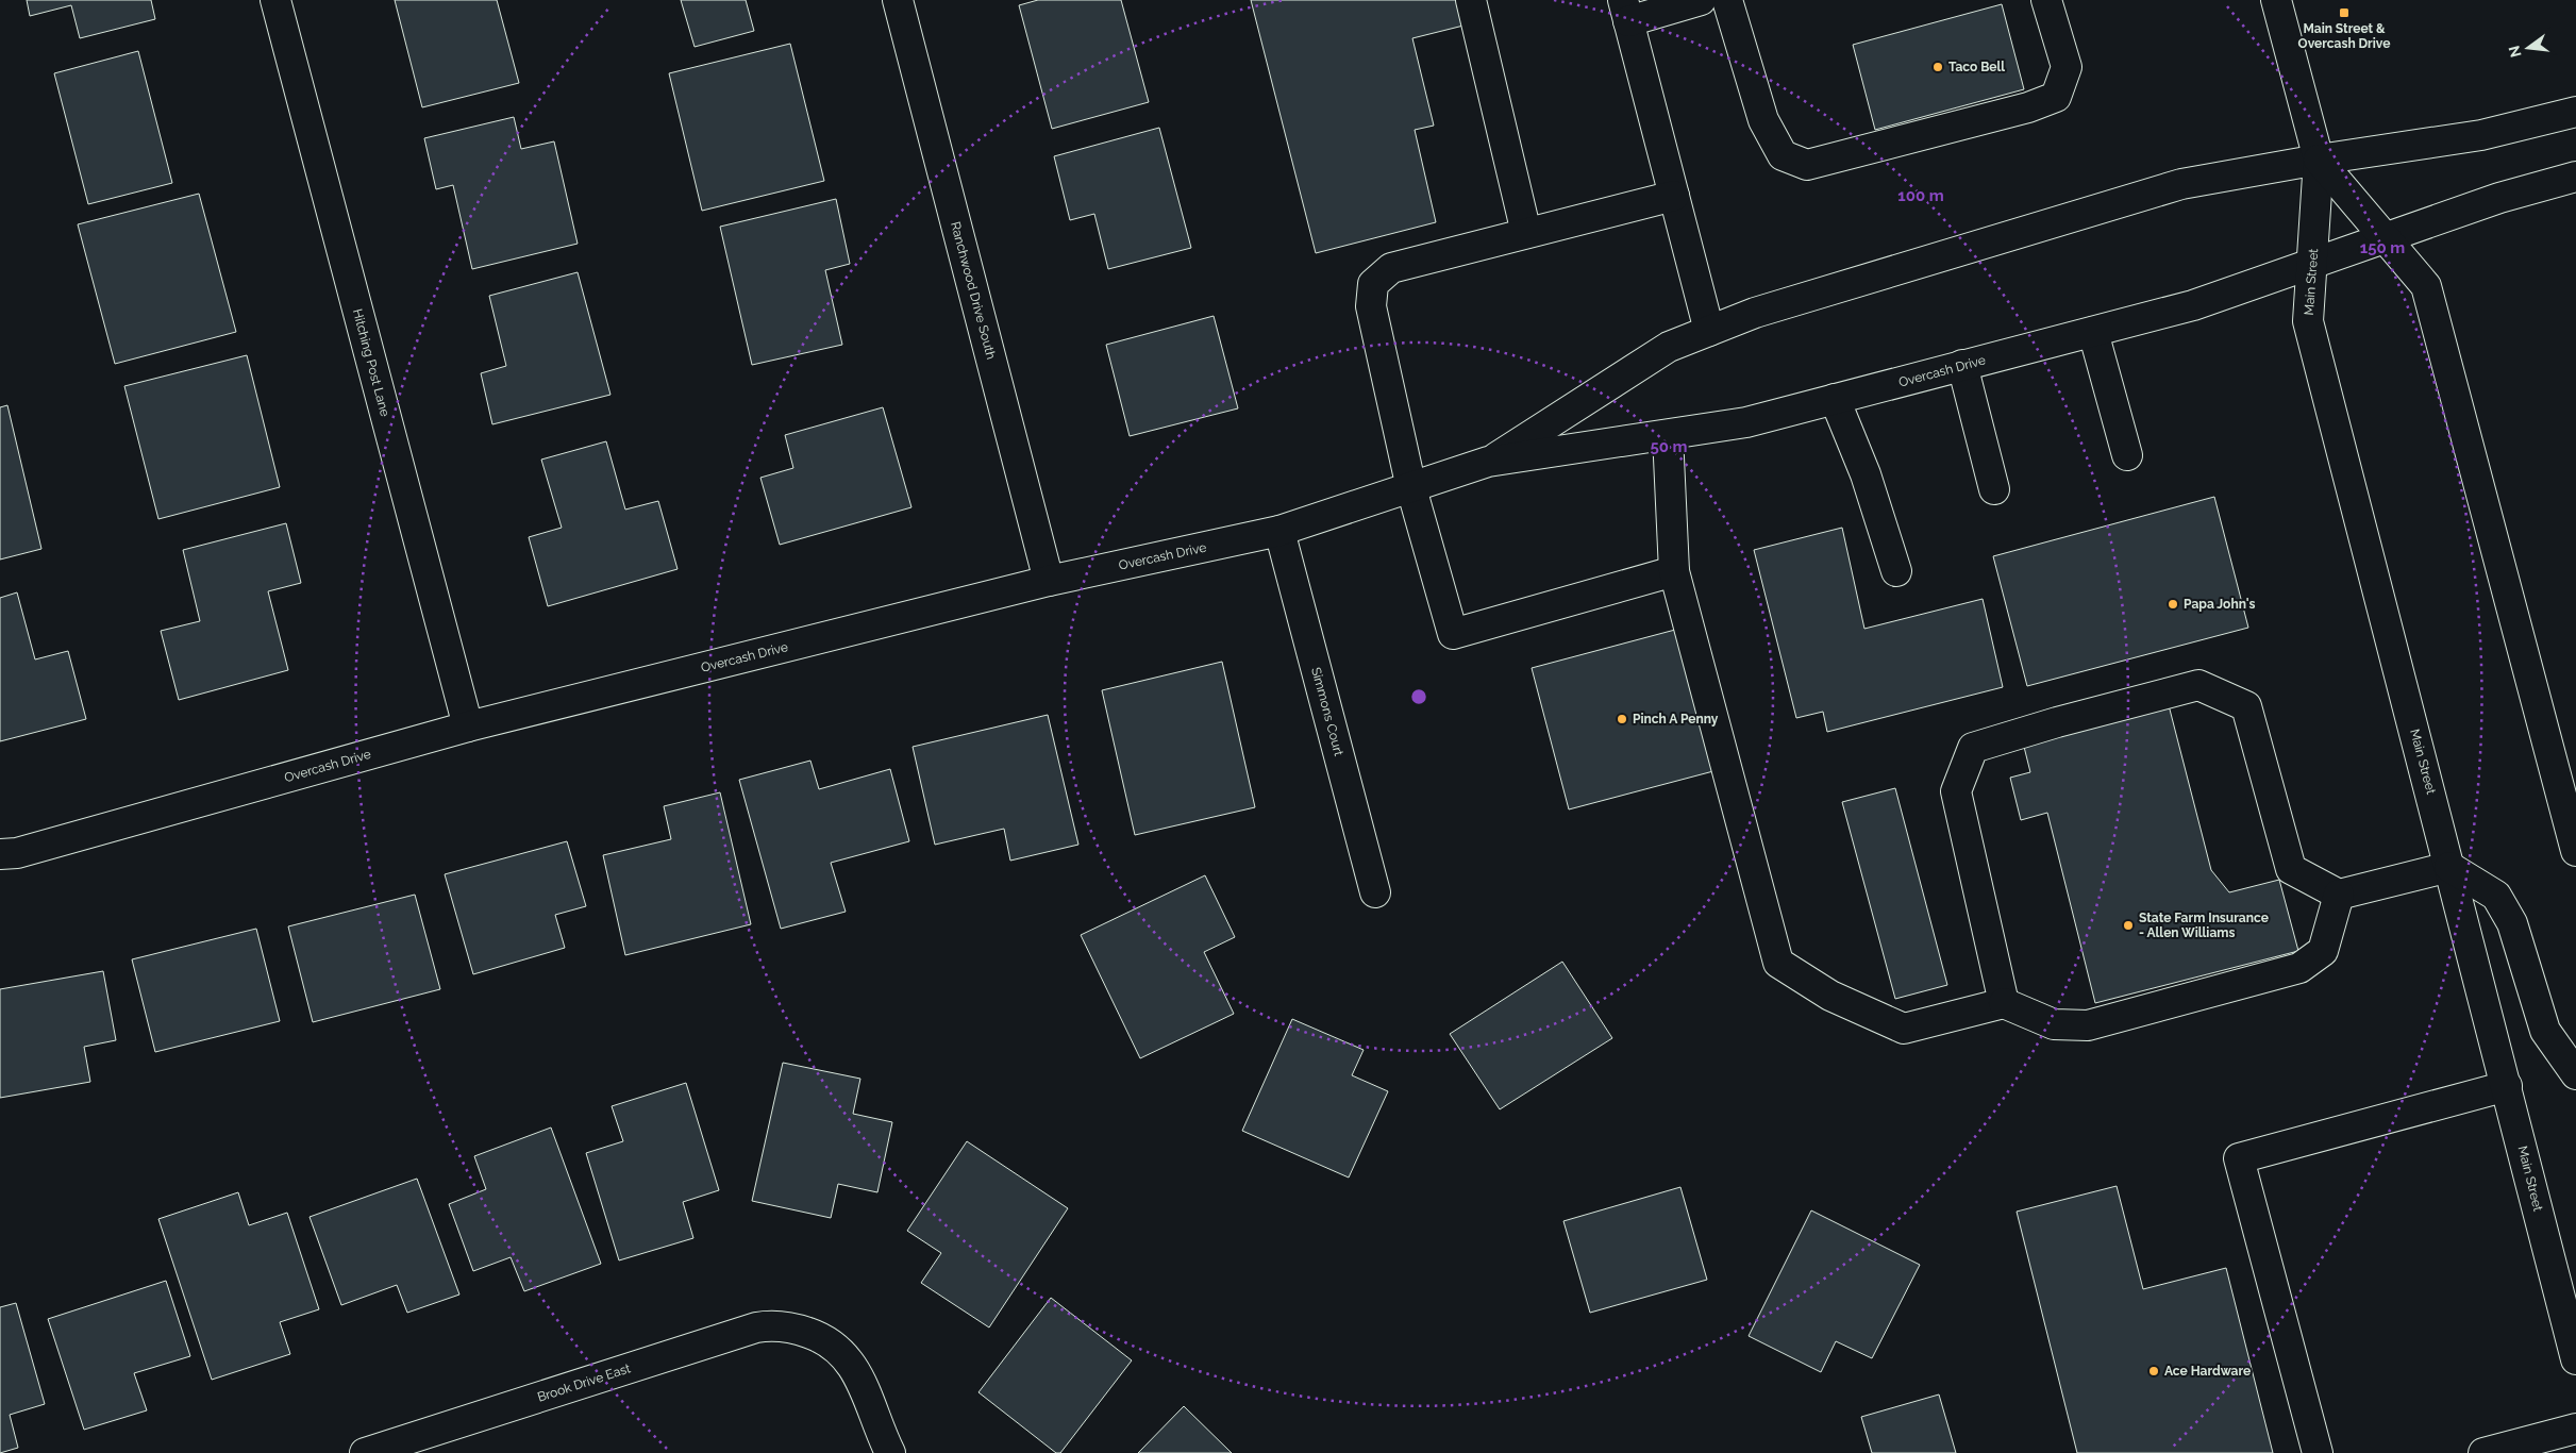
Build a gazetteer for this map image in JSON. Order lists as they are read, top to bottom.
{
  "streets": {
    "street": [
      "Main Street",
      "Ranchwood Drive South",
      "Hitching Post Lane",
      "Overcash Drive",
      "Simmons Court",
      "Brook Drive East"
    ]
  },
  "crossings": [
    ["Main Street", "Overcash Drive"],
    ["Ranchwood Drive South", "Overcash Drive"],
    ["Hitching Post Lane", "Overcash Drive"],
    ["Overcash Drive", "Simmons Court"]
  ],
  "places": {
    "transit": ["Main Street & Overcash Drive"],
    "other": [
      "Taco Bell",
      "Papa John's",
      "Pinch A Penny",
      "State Farm Insurance - Allen Williams",
      "Ace Hardware"
    ]
  },
  "north": "left",
  "rings": ["100 m", "150 m", "50 m"]
}
